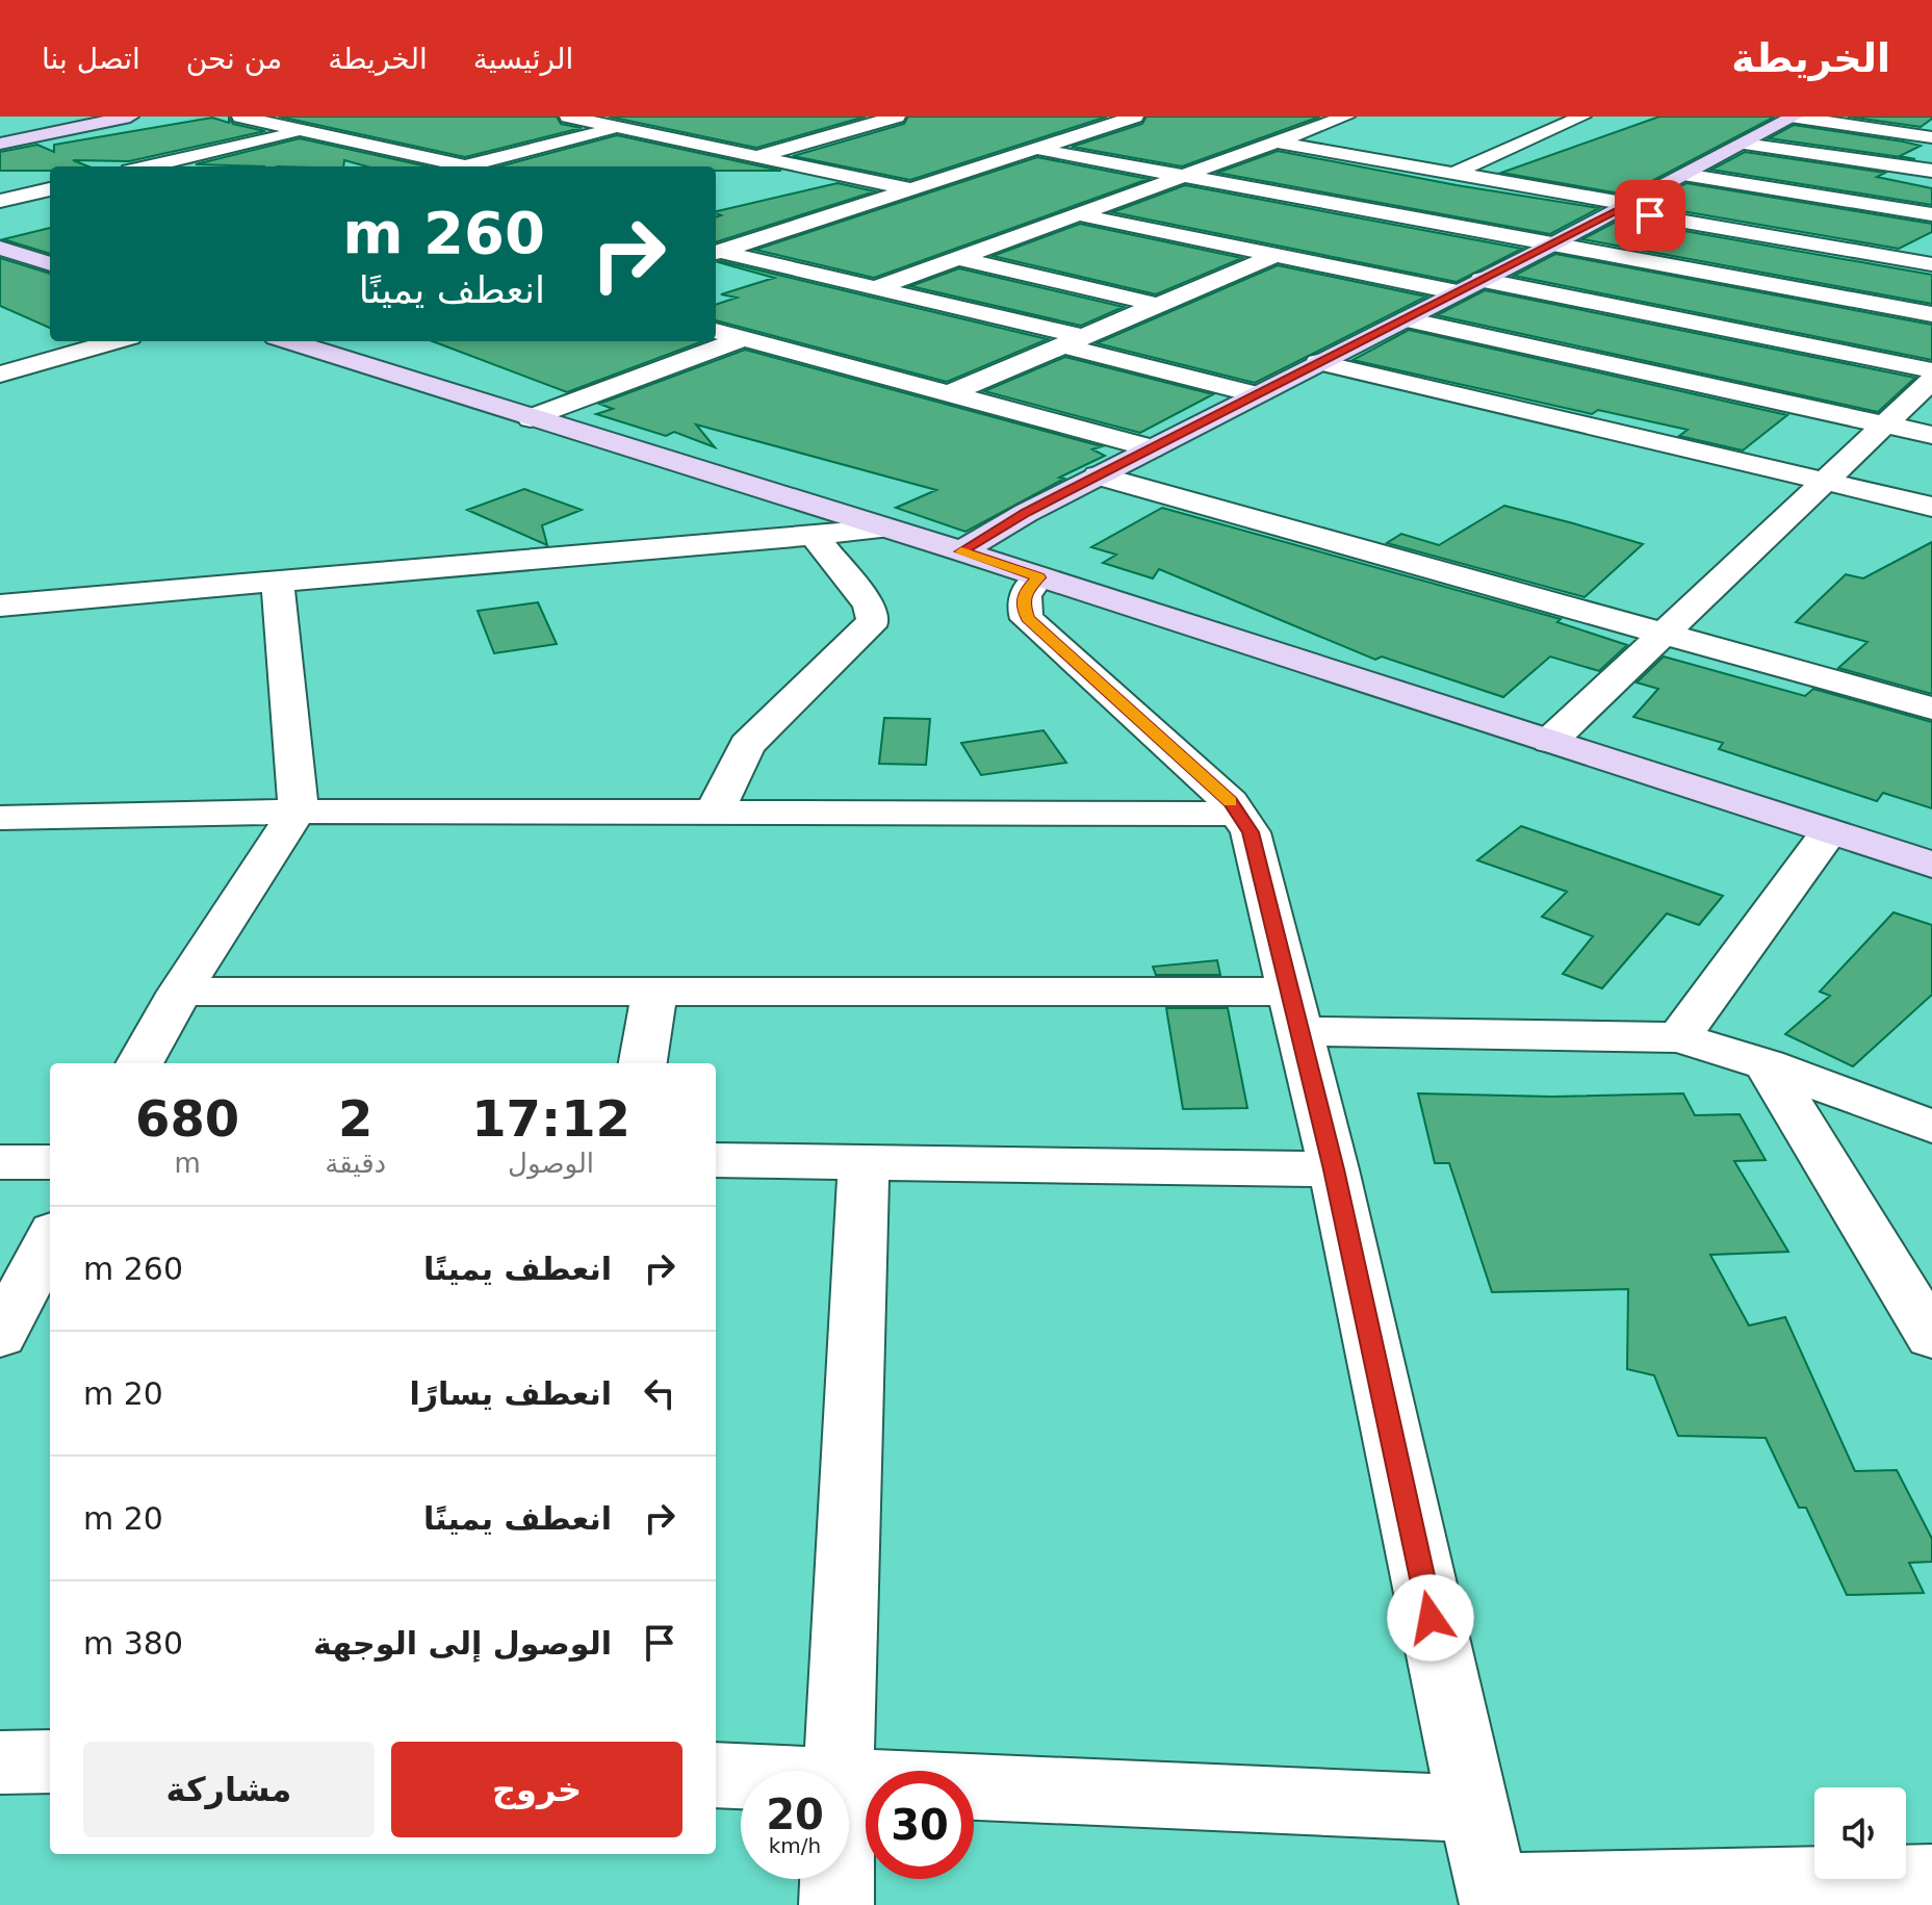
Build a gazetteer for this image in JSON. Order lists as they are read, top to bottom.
{
  "page": {
    "header": "الخريطة",
    "nav": [
      "الرئيسية",
      "الخريطة",
      "من نحن",
      "اتصل بنا"
    ],
    "turn": ["260 m", "انعطف يمينًا"],
    "eta": [
      "17:12",
      "الوصول",
      "2",
      "دقيقة",
      "680",
      "m"
    ],
    "list": [
      {
        "name": "انعطف يمينًا",
        "value": "260 m"
      },
      {
        "name": "انعطف يسارًا",
        "value": "20 m"
      },
      {
        "name": "انعطف يمينًا",
        "value": "20 m"
      },
      {
        "name": "الوصول إلى الوجهة",
        "value": "380 m"
      }
    ],
    "buttons": ["خروج", "مشاركة"],
    "speed": "20 km/h",
    "limit": "30"
  }
}
